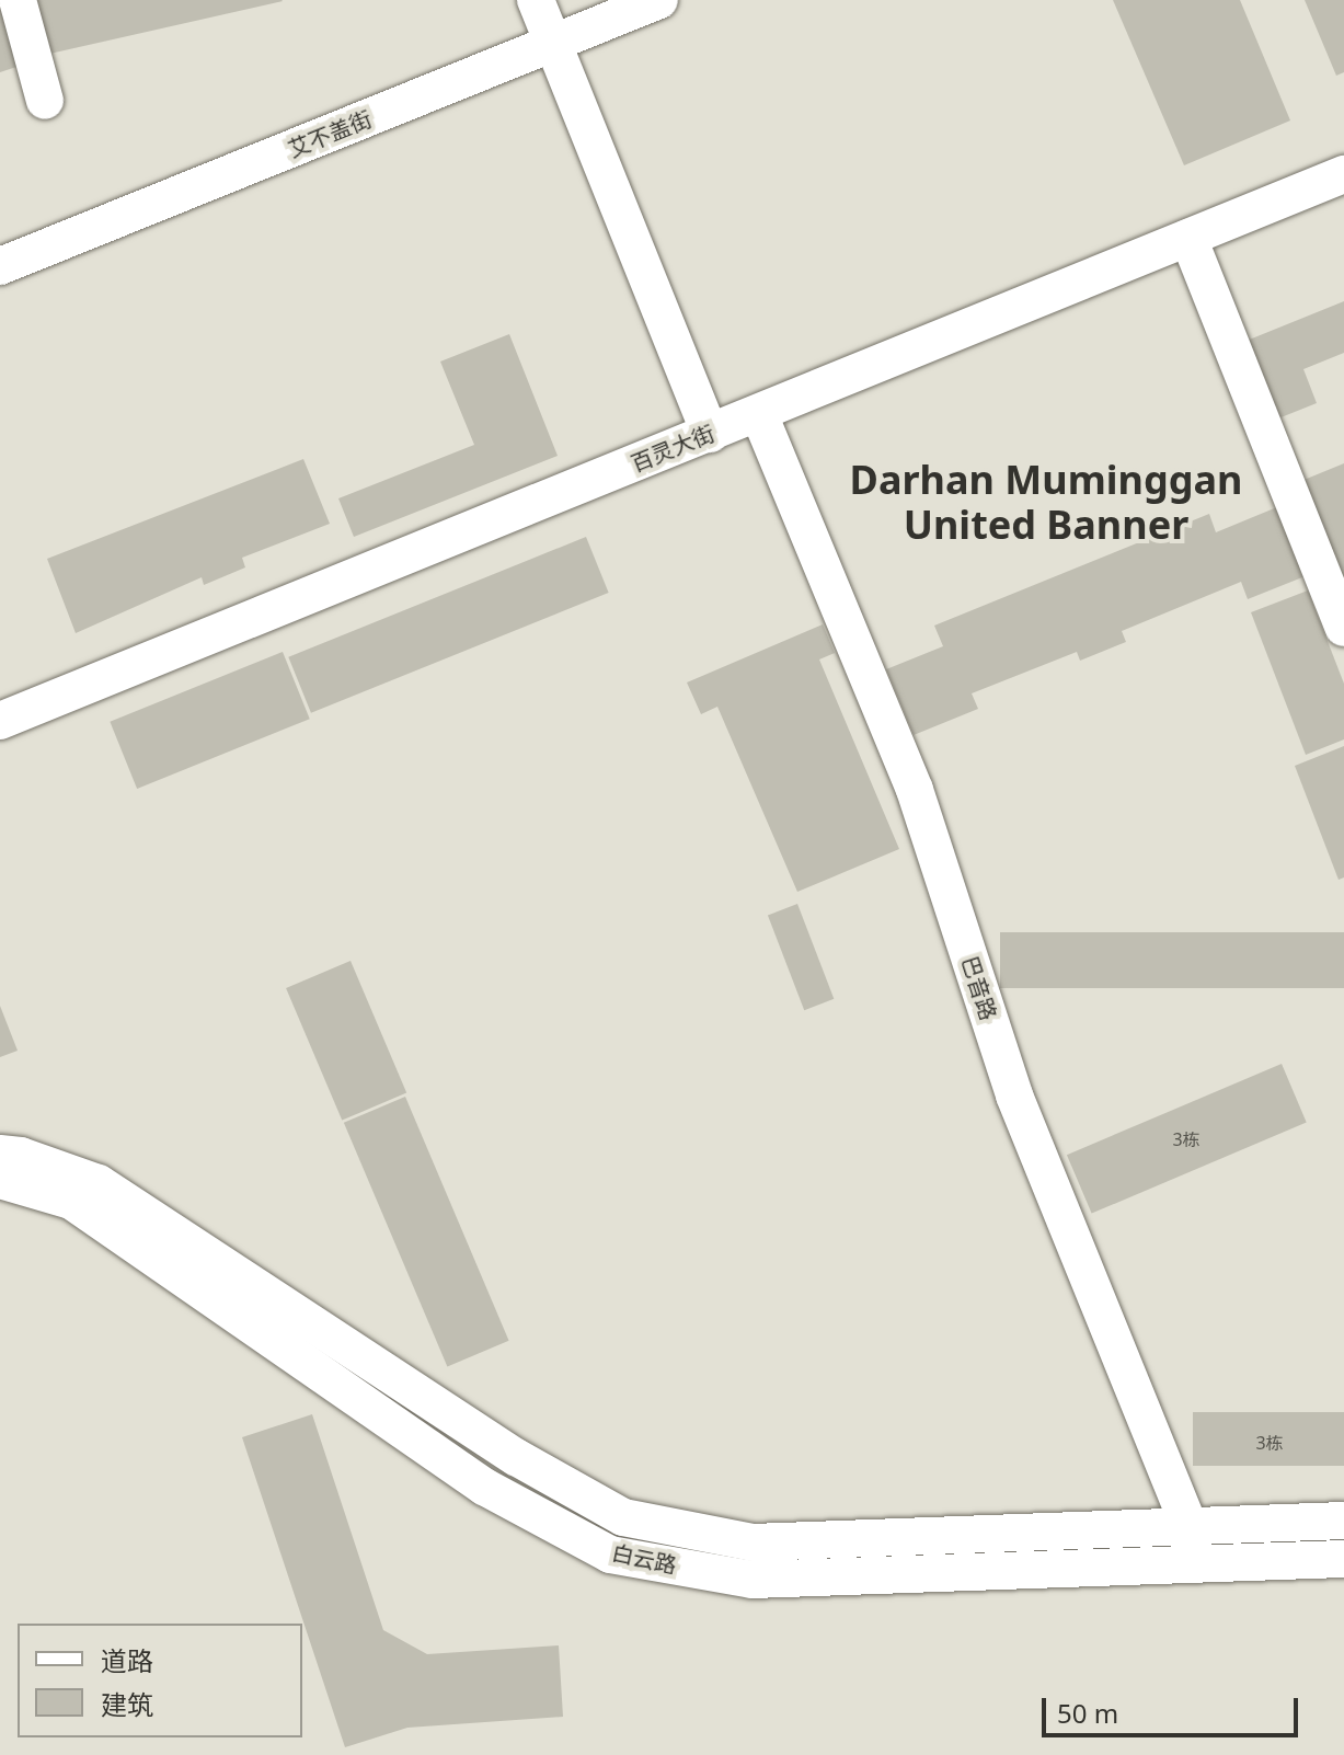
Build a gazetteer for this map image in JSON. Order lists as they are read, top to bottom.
{
  "streets": {
    "street": [
      "艾不盖街",
      "百灵大街",
      "巴音路",
      "白云路"
    ]
  },
  "crossings": [
    ["百灵大街", "巴音路"],
    ["巴音路", "白云路"]
  ],
  "districts": ["Darhan Muminggan United Banner"],
  "house_numbers": ["3栋", "3栋"],
  "legend": ["道路", "建筑"],
  "scale_bar": "50 m"
}
